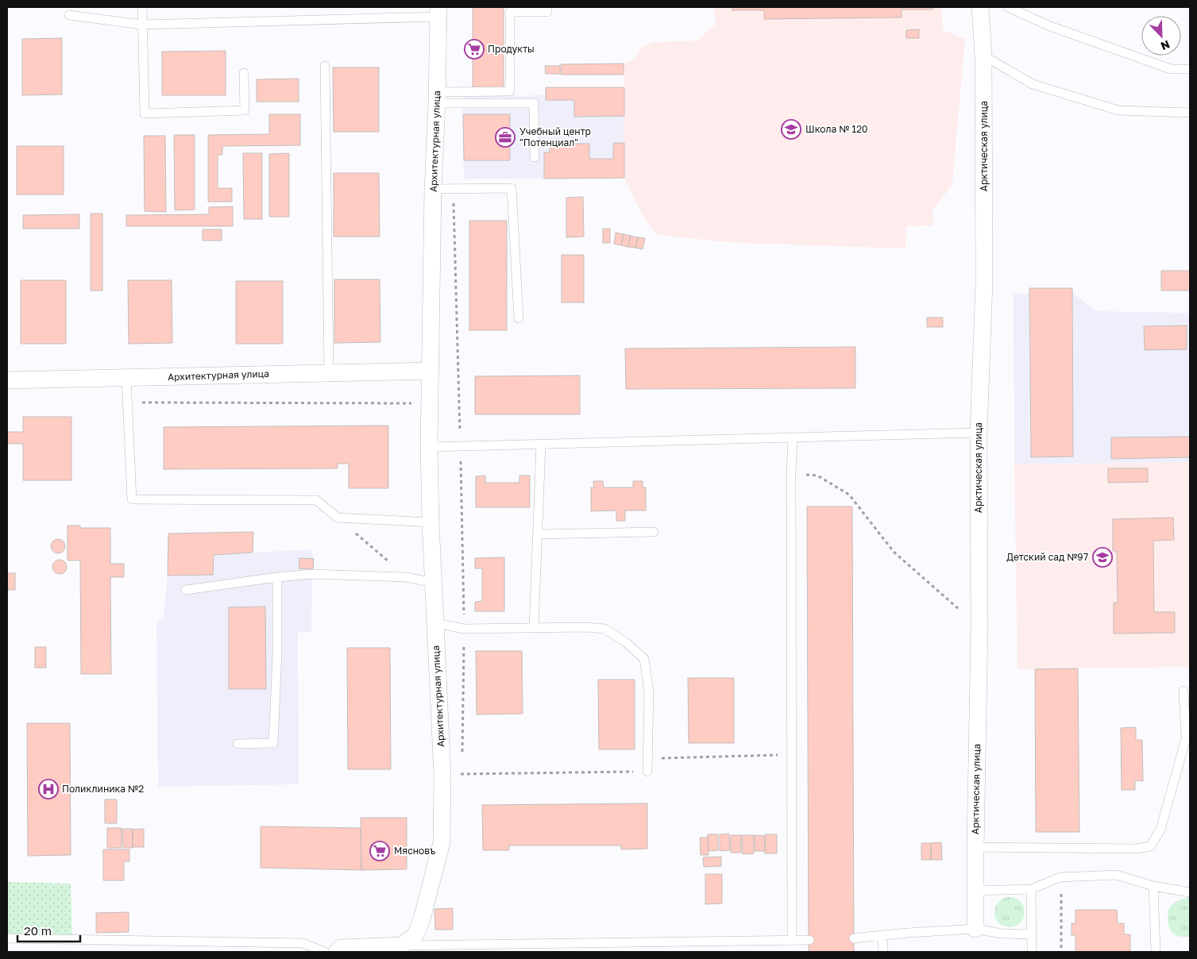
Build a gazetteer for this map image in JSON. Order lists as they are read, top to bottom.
{
  "streets": {
    "street": ["Архитектурная улица", "Арктическая улица"]
  },
  "places": {
    "supermarket": ["Продукты", "Мясновъ"],
    "school or university": ["Школа № 120", "Детский сад №97"],
    "office": ["Учебный центр \"Потенциал\""],
    "hospital": ["Поликлиника №2"]
  },
  "scale_bar": "20 m",
  "north": "bottom right"
}
